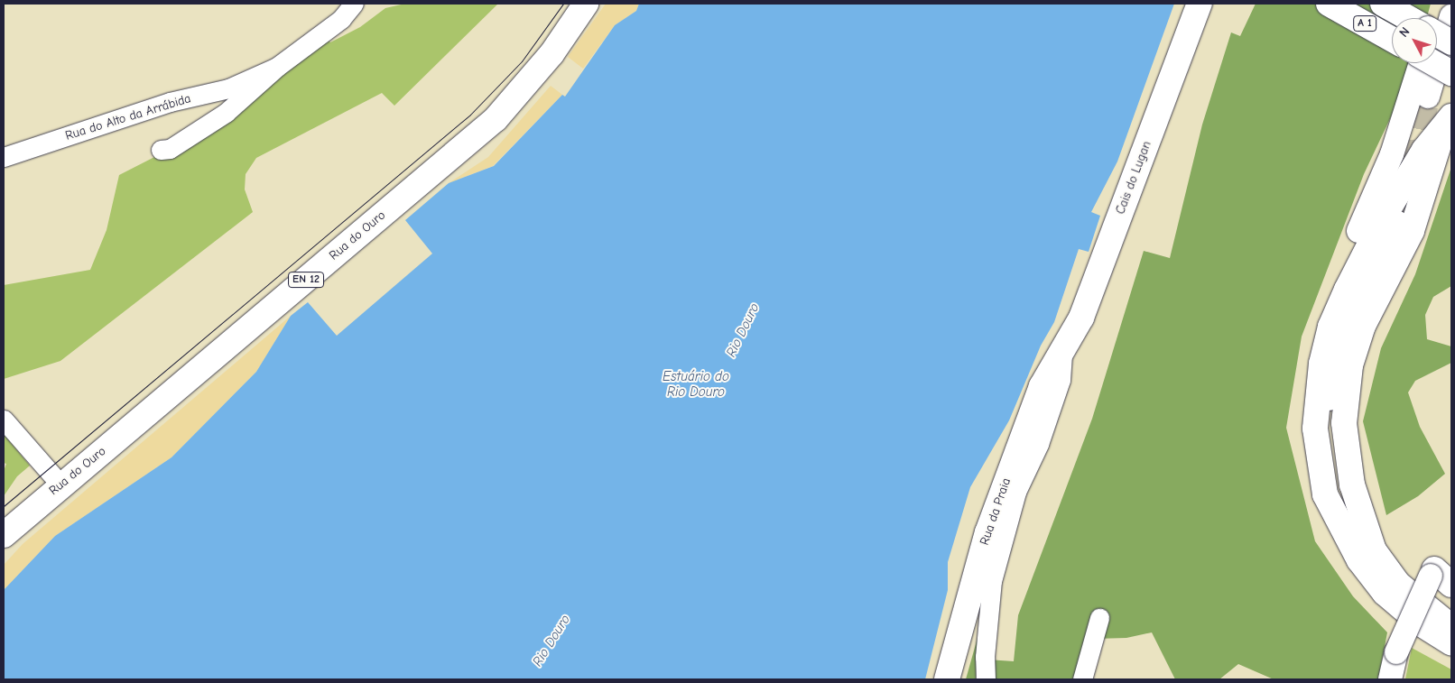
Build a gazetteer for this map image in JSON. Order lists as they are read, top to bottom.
{
  "streets": {
    "main road": [
      "A 1",
      "Cais do Lugan",
      "Rua do Ouro",
      "EN 12",
      "Rua da Praia"
    ],
    "street": ["Rua do Alto da Arrábida"]
  },
  "crossings": [
    ["Cais do Lugan", "Rua da Praia"]
  ],
  "water": ["Rio Douro", "Estuário do Rio Douro"],
  "north": "top left"
}
